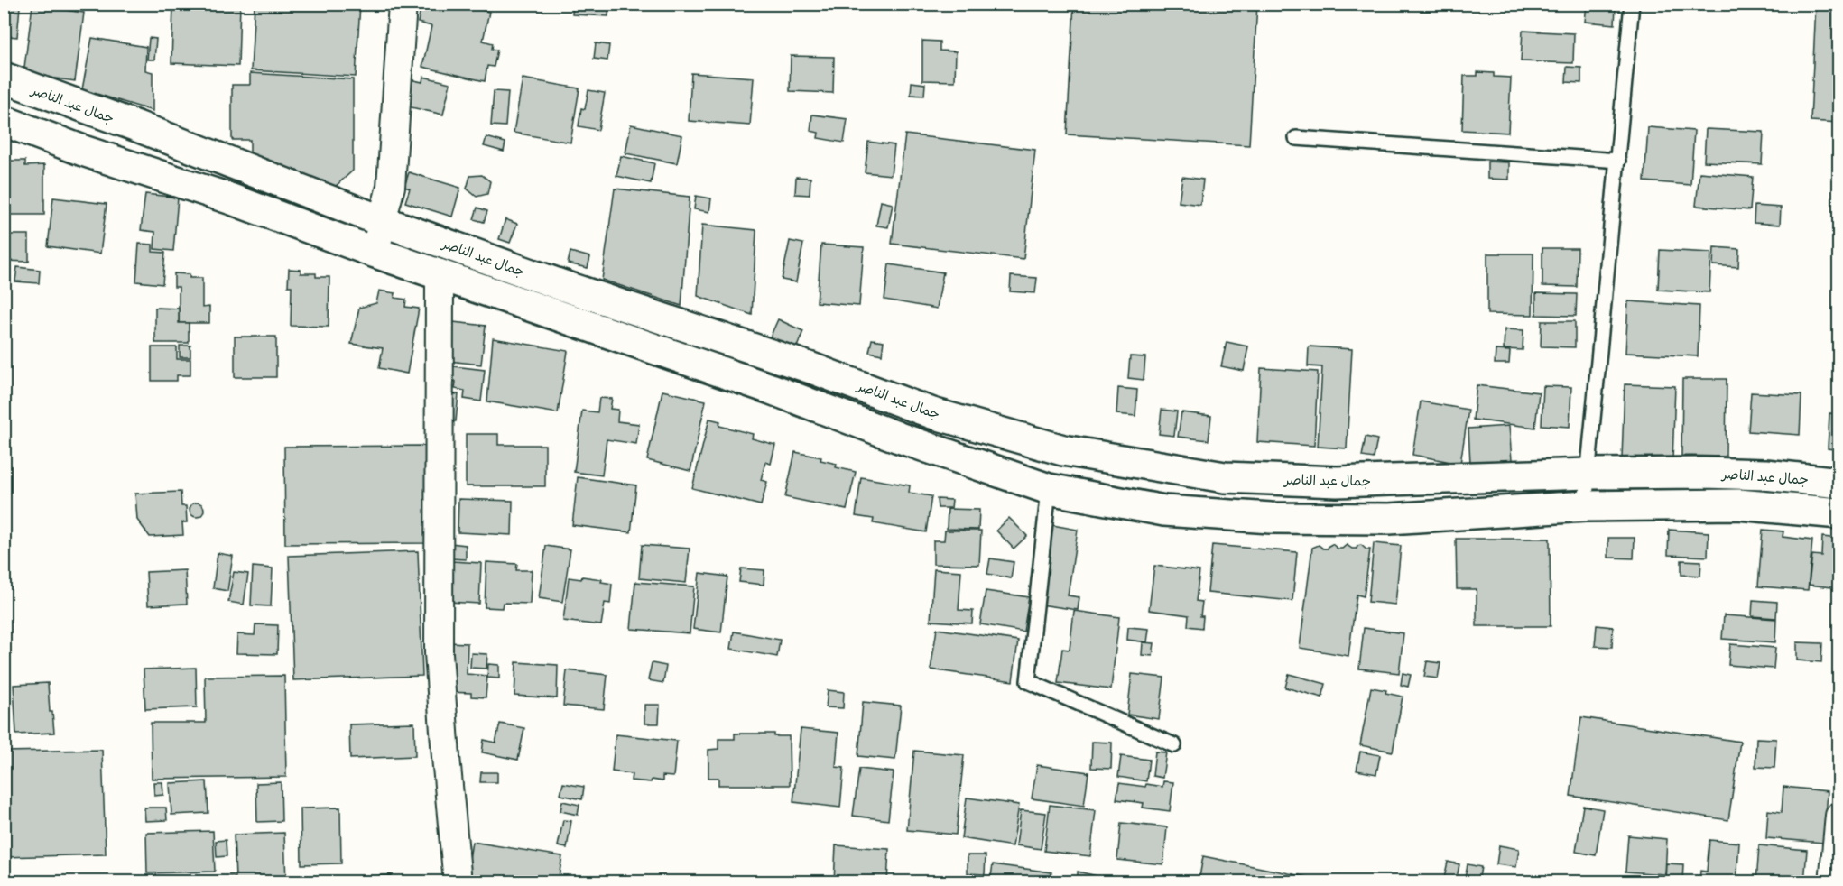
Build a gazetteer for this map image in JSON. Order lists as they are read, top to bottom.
{
  "streets": {
    "main road": ["جمال عبد الناصر"]
  }
}
